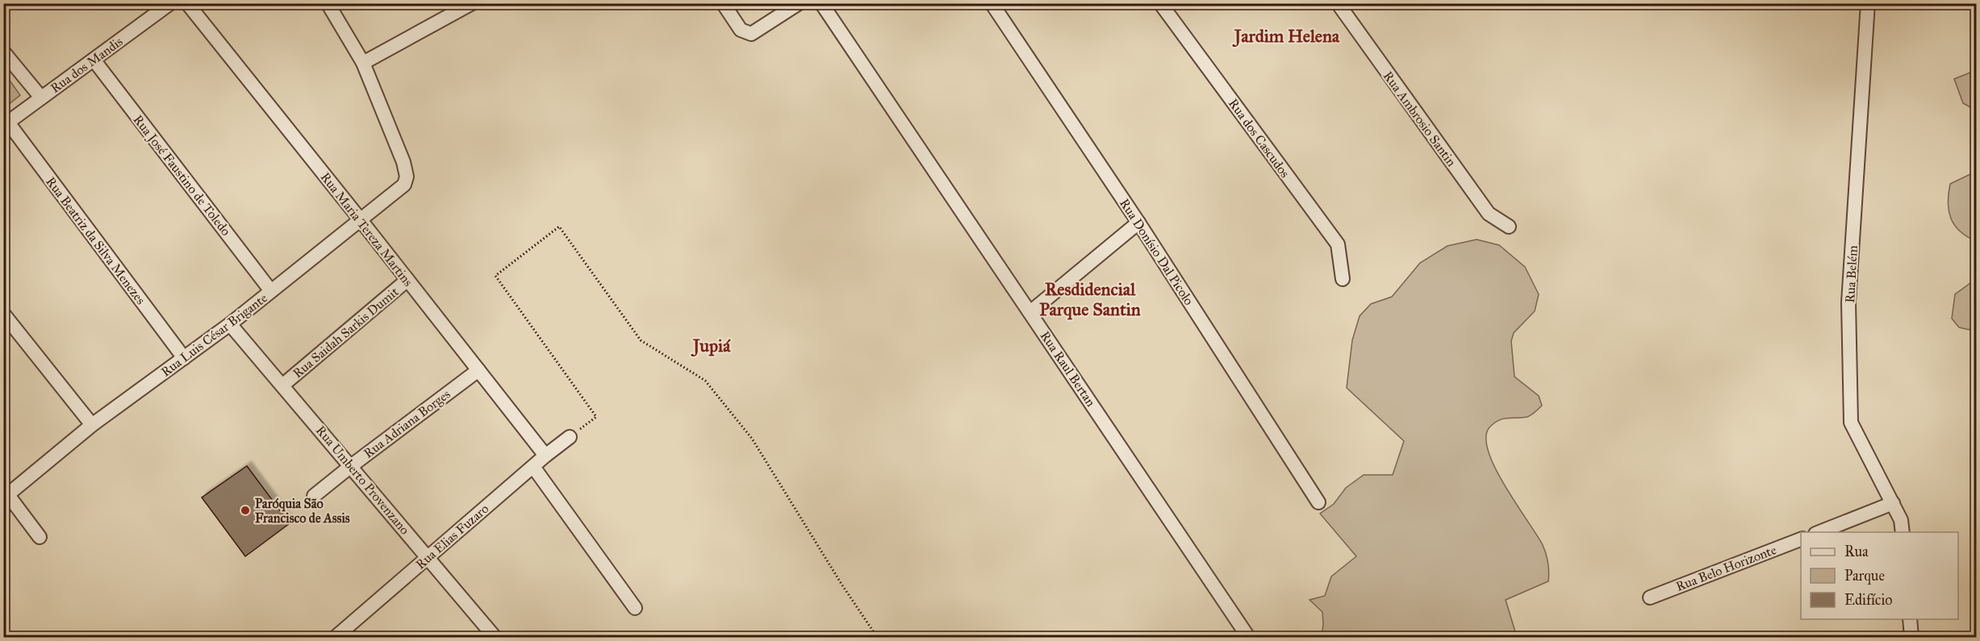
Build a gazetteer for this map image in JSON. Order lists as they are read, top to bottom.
{
  "streets": {
    "street": [
      "Rua dos Mandis",
      "Rua Ambrosio Santin",
      "Rua dos Cascudos",
      "Rua José Faustino de Toledo",
      "Rua Maria Tereza Martins",
      "Rua Beatriz da Silva Menezes",
      "Rua Donísio Dal Picolo",
      "Rua Belém",
      "Rua Saidah Sarkis Dumit",
      "Rua Luis César Brigante",
      "Rua Raul Bertan",
      "Rua Adriana Borges",
      "Rua Umberto Provenzano",
      "Rua Elias Fuzaro",
      "Rua Belo Horizonte"
    ]
  },
  "crossings": [
    ["Rua dos Mandis", "Rua José Faustino de Toledo"],
    ["Rua dos Mandis", "Rua Beatriz da Silva Menezes"],
    ["Rua José Faustino de Toledo", "Rua Luis César Brigante"],
    ["Rua Maria Tereza Martins", "Rua Saidah Sarkis Dumit"],
    ["Rua Maria Tereza Martins", "Rua Luis César Brigante"],
    ["Rua Maria Tereza Martins", "Rua Adriana Borges"],
    ["Rua Maria Tereza Martins", "Rua Elias Fuzaro"],
    ["Rua Beatriz da Silva Menezes", "Rua Luis César Brigante"],
    ["Rua Saidah Sarkis Dumit", "Rua Umberto Provenzano"],
    ["Rua Luis César Brigante", "Rua Umberto Provenzano"],
    ["Rua Adriana Borges", "Rua Umberto Provenzano"],
    ["Rua Umberto Provenzano", "Rua Elias Fuzaro"]
  ],
  "districts": ["Jardim Helena", "Resdidencial Parque Santin", "Jupiá"],
  "places": ["Paróquia São Francisco de Assis"],
  "legend": ["Rua", "Parque", "Edifício"]
}
